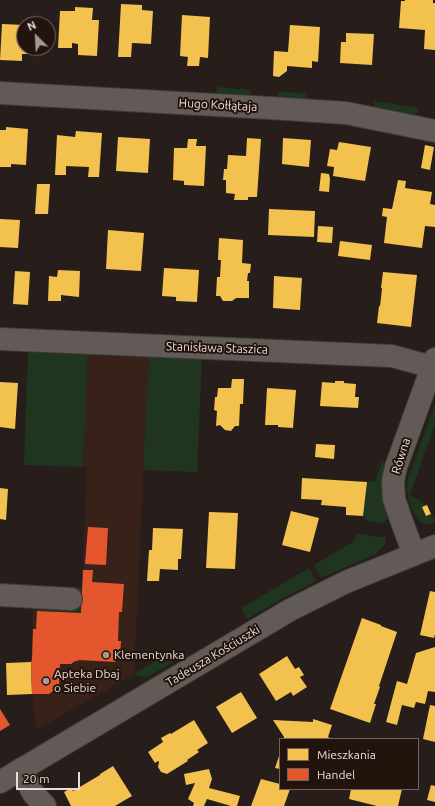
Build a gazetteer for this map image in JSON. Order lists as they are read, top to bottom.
{
  "streets": {
    "street": [
      "Hugo Kołłątaja",
      "Stanisława Staszica",
      "Równa",
      "Tadeusza Kościuszki"
    ]
  },
  "crossings": [
    ["Stanisława Staszica", "Równa"],
    ["Równa", "Tadeusza Kościuszki"]
  ],
  "places": ["Klementynka", "Apteka Dbaj o Siebie"],
  "legend": ["Mieszkania", "Handel"],
  "scale_bar": "20 m",
  "north": "top left"
}
